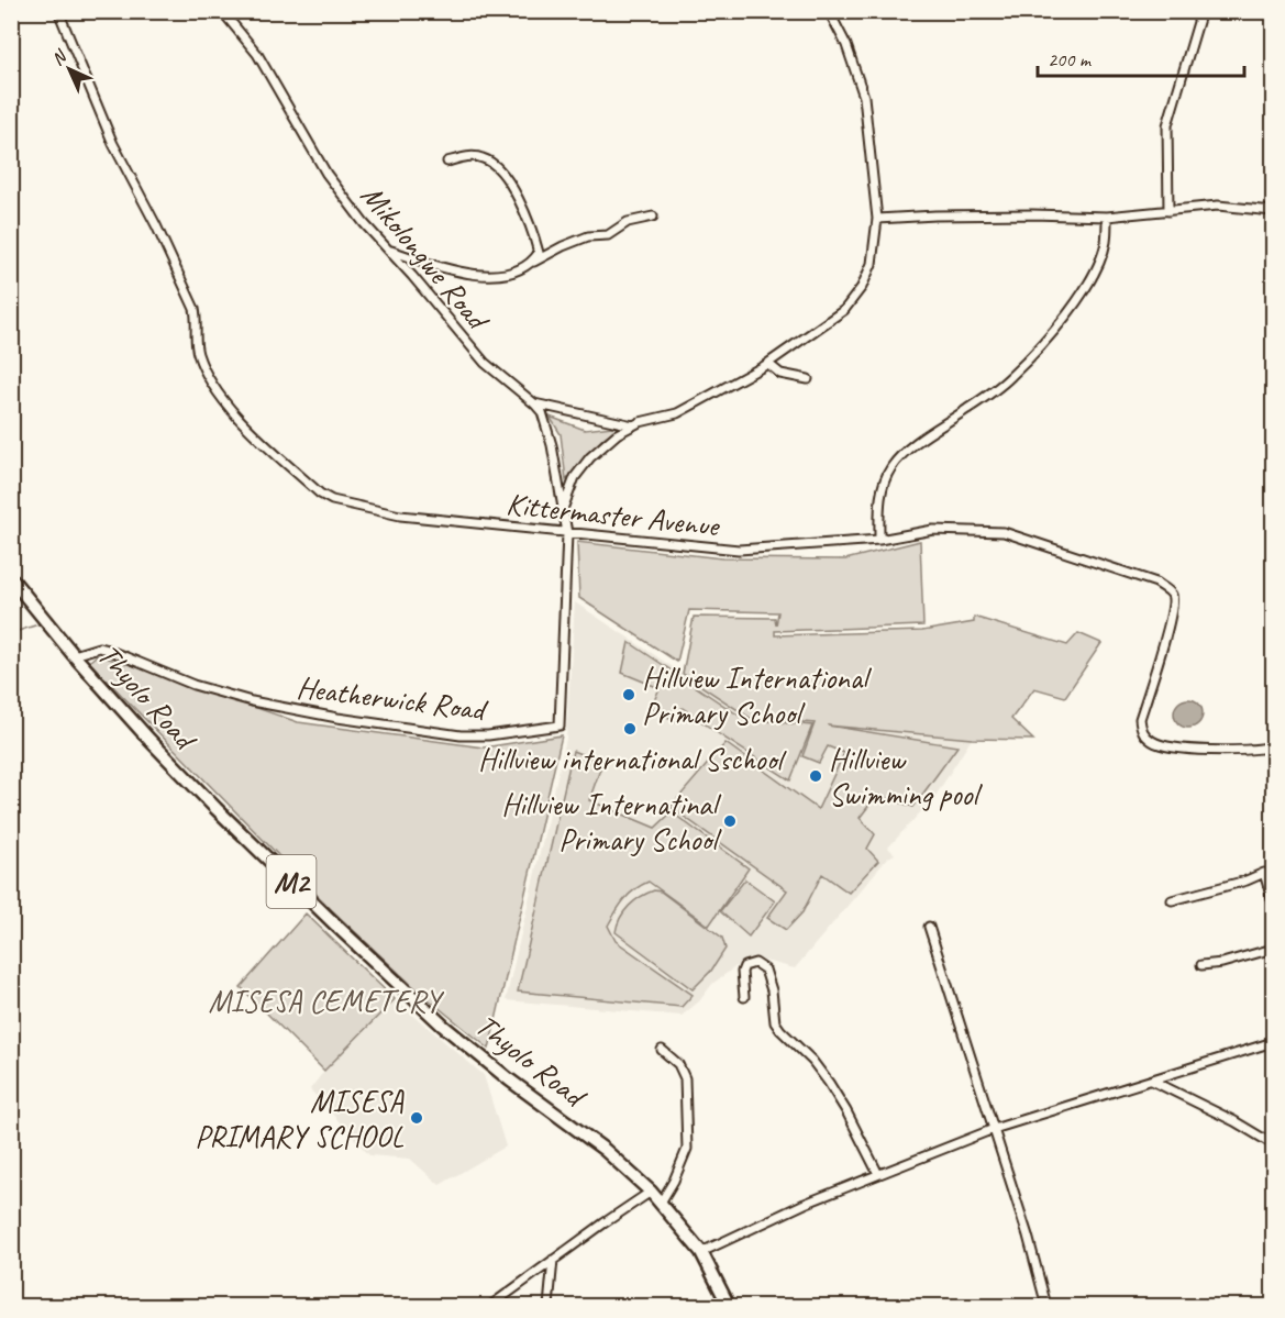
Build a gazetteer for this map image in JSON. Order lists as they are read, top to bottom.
{
  "streets": {
    "highway": ["Thyolo Road", "M2"],
    "street": ["Mikolongwe Road", "Kittermaster Avenue", "Heatherwick Road"]
  },
  "crossings": [
    ["Mikolongwe Road", "Kittermaster Avenue"],
    ["Mikolongwe Road", "Heatherwick Road"],
    ["Kittermaster Avenue", "Heatherwick Road"],
    ["Thyolo Road", "Heatherwick Road"]
  ],
  "parks": ["MISESA CEMETERY"],
  "places": [
    "Hillview International Primary School",
    "Hillview international Sschool",
    "Hillview Swimming pool",
    "Hillview Internatinal Primary School",
    "MISESA PRIMARY SCHOOL"
  ],
  "scale_bar": "200 m",
  "north": "top left"
}
